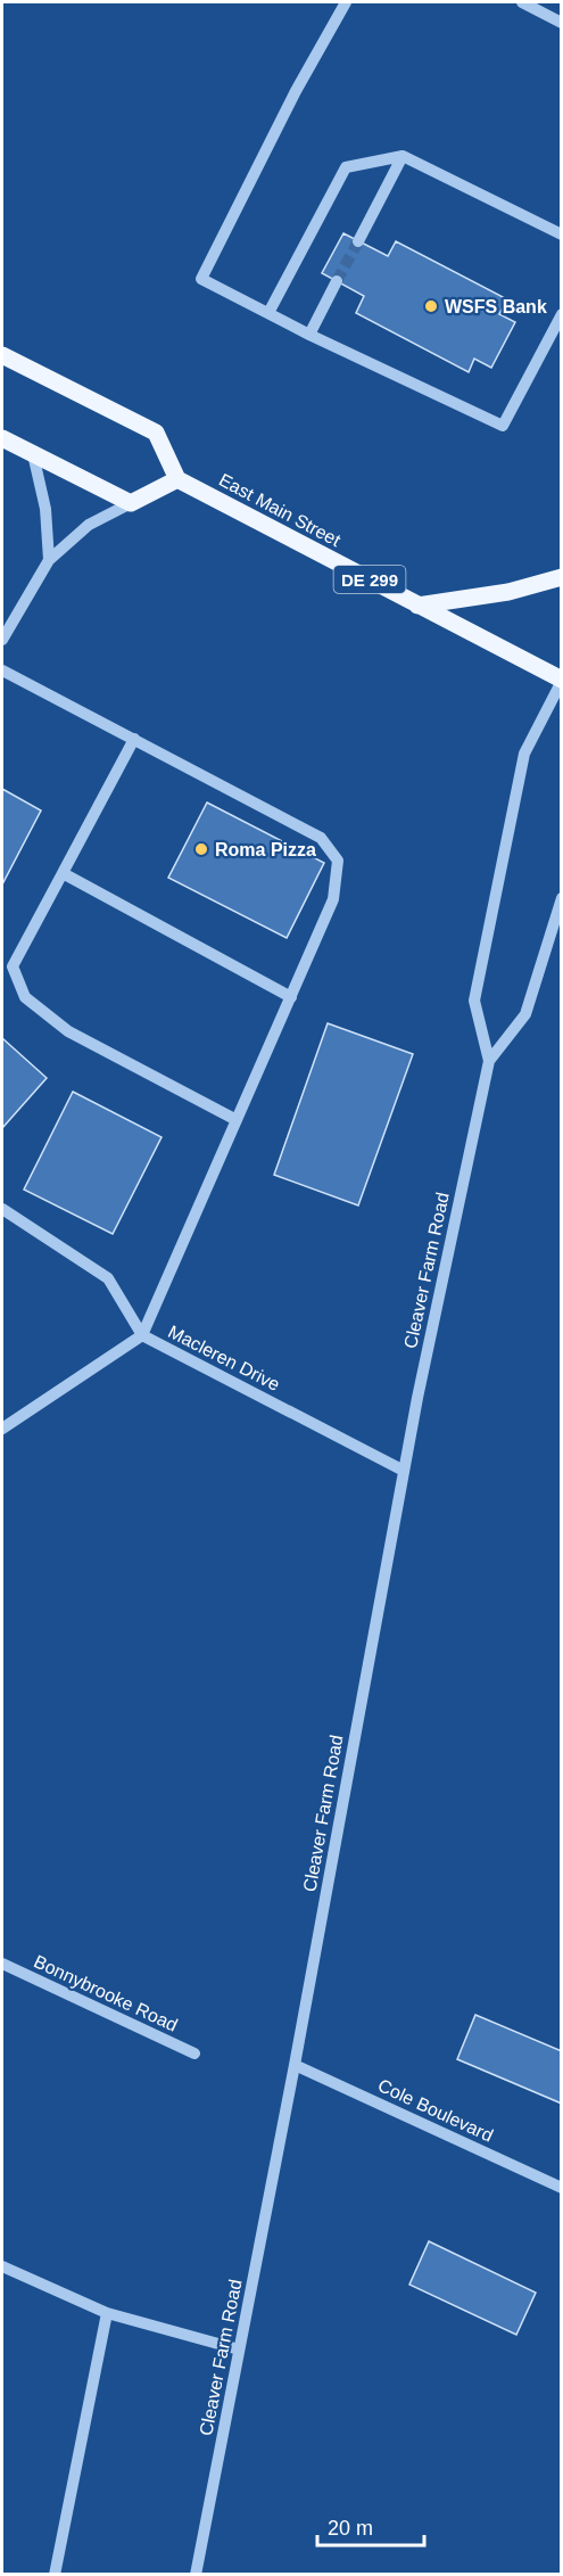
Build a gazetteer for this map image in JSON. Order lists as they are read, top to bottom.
{
  "streets": {
    "main road": ["East Main Street", "DE 299"],
    "street": [
      "Cleaver Farm Road",
      "Macleren Drive",
      "Bonnybrooke Road",
      "Cole Boulevard"
    ]
  },
  "crossings": [
    ["East Main Street", "Cleaver Farm Road"],
    ["Cleaver Farm Road", "Macleren Drive"],
    ["Cleaver Farm Road", "Cole Boulevard"]
  ],
  "places": ["WSFS Bank", "Roma Pizza"],
  "scale_bar": "20 m"
}
